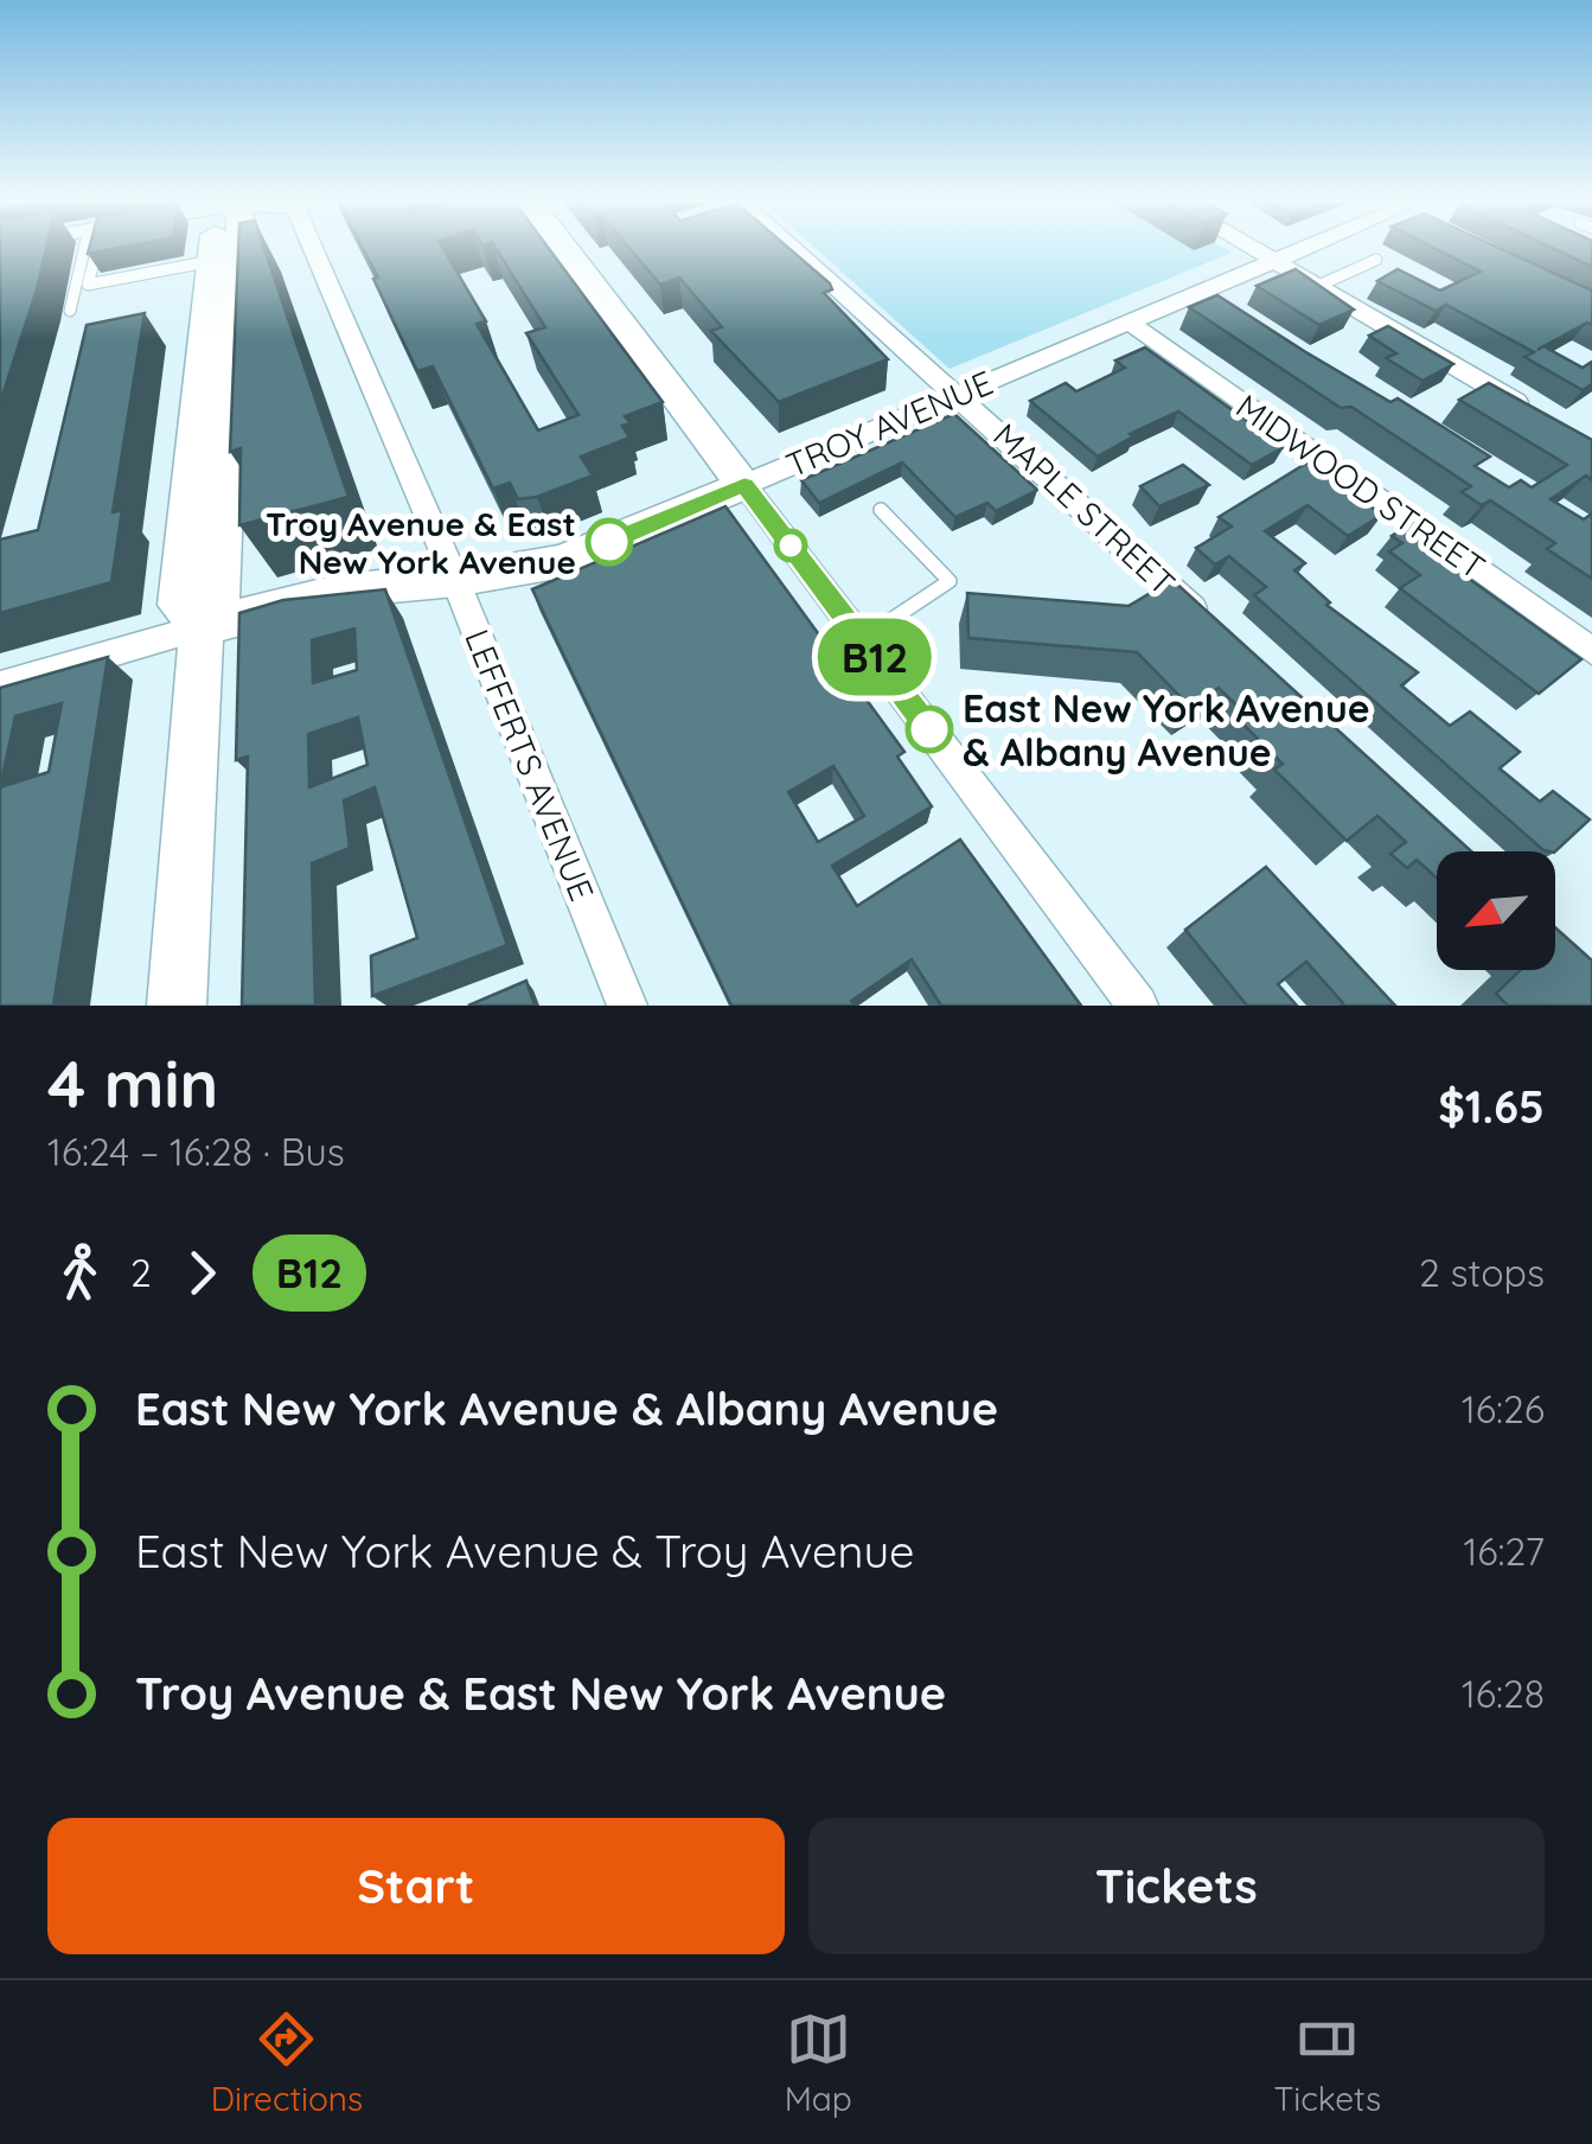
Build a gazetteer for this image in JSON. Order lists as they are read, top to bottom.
{
  "streets": {
    "main road": ["TROY AVENUE"],
    "street": ["MIDWOOD STREET", "MAPLE STREET", "LEFFERTS AVENUE"]
  },
  "crossings": [
    ["TROY AVENUE", "MIDWOOD STREET"],
    ["TROY AVENUE", "MAPLE STREET"],
    ["TROY AVENUE", "LEFFERTS AVENUE"]
  ],
  "places": ["Troy Avenue & East New York Avenue", "East New York Avenue & Albany Avenue"],
  "lines": ["bus line B12"],
  "north": "bottom left",
  "page": {
    "on_map": "B12",
    "heading": ["4 min", "16:24 – 16:28 · Bus", "$1.65"],
    "legs": ["2", "B12", "2 stops"],
    "list": [
      {
        "name": "East New York Avenue & Albany Avenue",
        "value": "16:26"
      },
      {
        "name": "East New York Avenue & Troy Avenue",
        "value": "16:27"
      },
      {
        "name": "Troy Avenue & East New York Avenue",
        "value": "16:28"
      }
    ],
    "buttons": ["Start", "Tickets"],
    "tabs": ["Directions", "Map", "Tickets"]
  }
}
